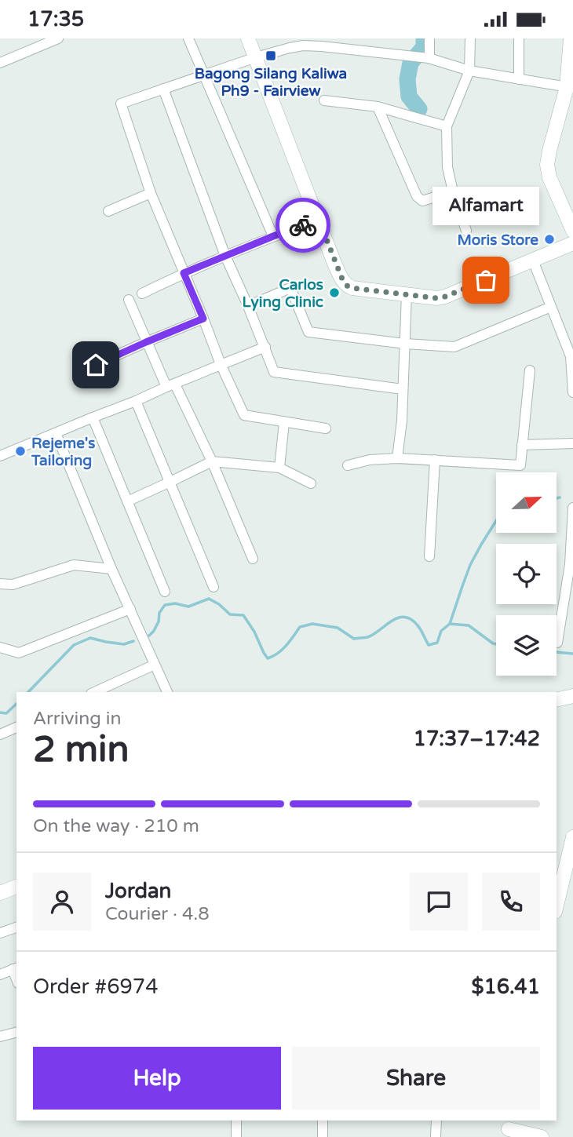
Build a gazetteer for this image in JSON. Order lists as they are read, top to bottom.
{
  "places": {
    "transit": ["Bagong Silang Kaliwa Ph9 - Fairview"],
    "other": [
      "Moris Store",
      "Alfamart",
      "Carlos Lying Clinic",
      "Rejeme's Tailoring"
    ]
  },
  "north": "right",
  "page": {
    "status": "17:35",
    "bubble": "Alfamart",
    "heading": ["2 min", "Arriving in", "17:37–17:42"],
    "panel": [
      "Jordan",
      "Courier · 4.8",
      "Order #6974",
      "$16.41"
    ],
    "bar": "On the way · 210 m",
    "buttons": ["Help", "Share"]
  }
}
